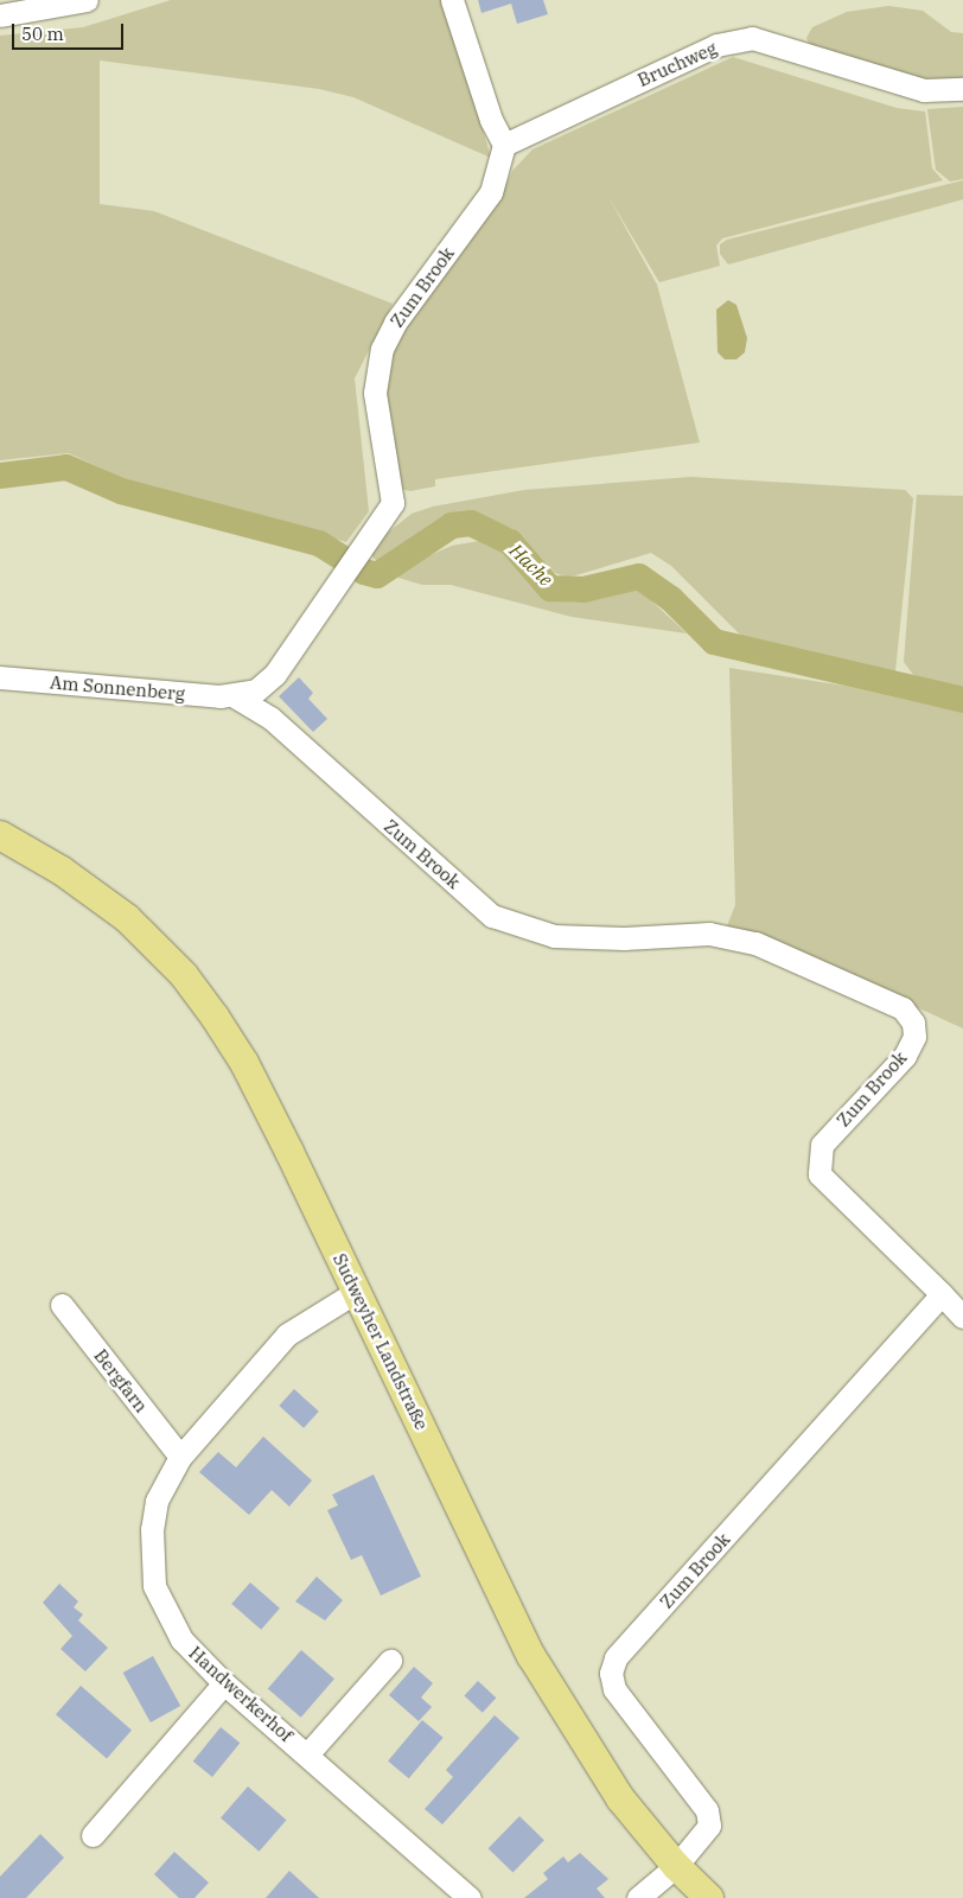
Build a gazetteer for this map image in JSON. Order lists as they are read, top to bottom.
{
  "streets": {
    "main road": ["Sudweyher Landstraße"],
    "street": [
      "Bruchweg",
      "Zum Brook",
      "Am Sonnenberg",
      "Bergfarn",
      "Handwerkerhof"
    ]
  },
  "crossings": [
    ["Bruchweg", "Zum Brook"],
    ["Zum Brook", "Am Sonnenberg"],
    ["Zum Brook", "Sudweyher Landstraße"],
    ["Sudweyher Landstraße", "Handwerkerhof"],
    ["Bergfarn", "Handwerkerhof"]
  ],
  "water": ["Hache"],
  "scale_bar": "50 m"
}
